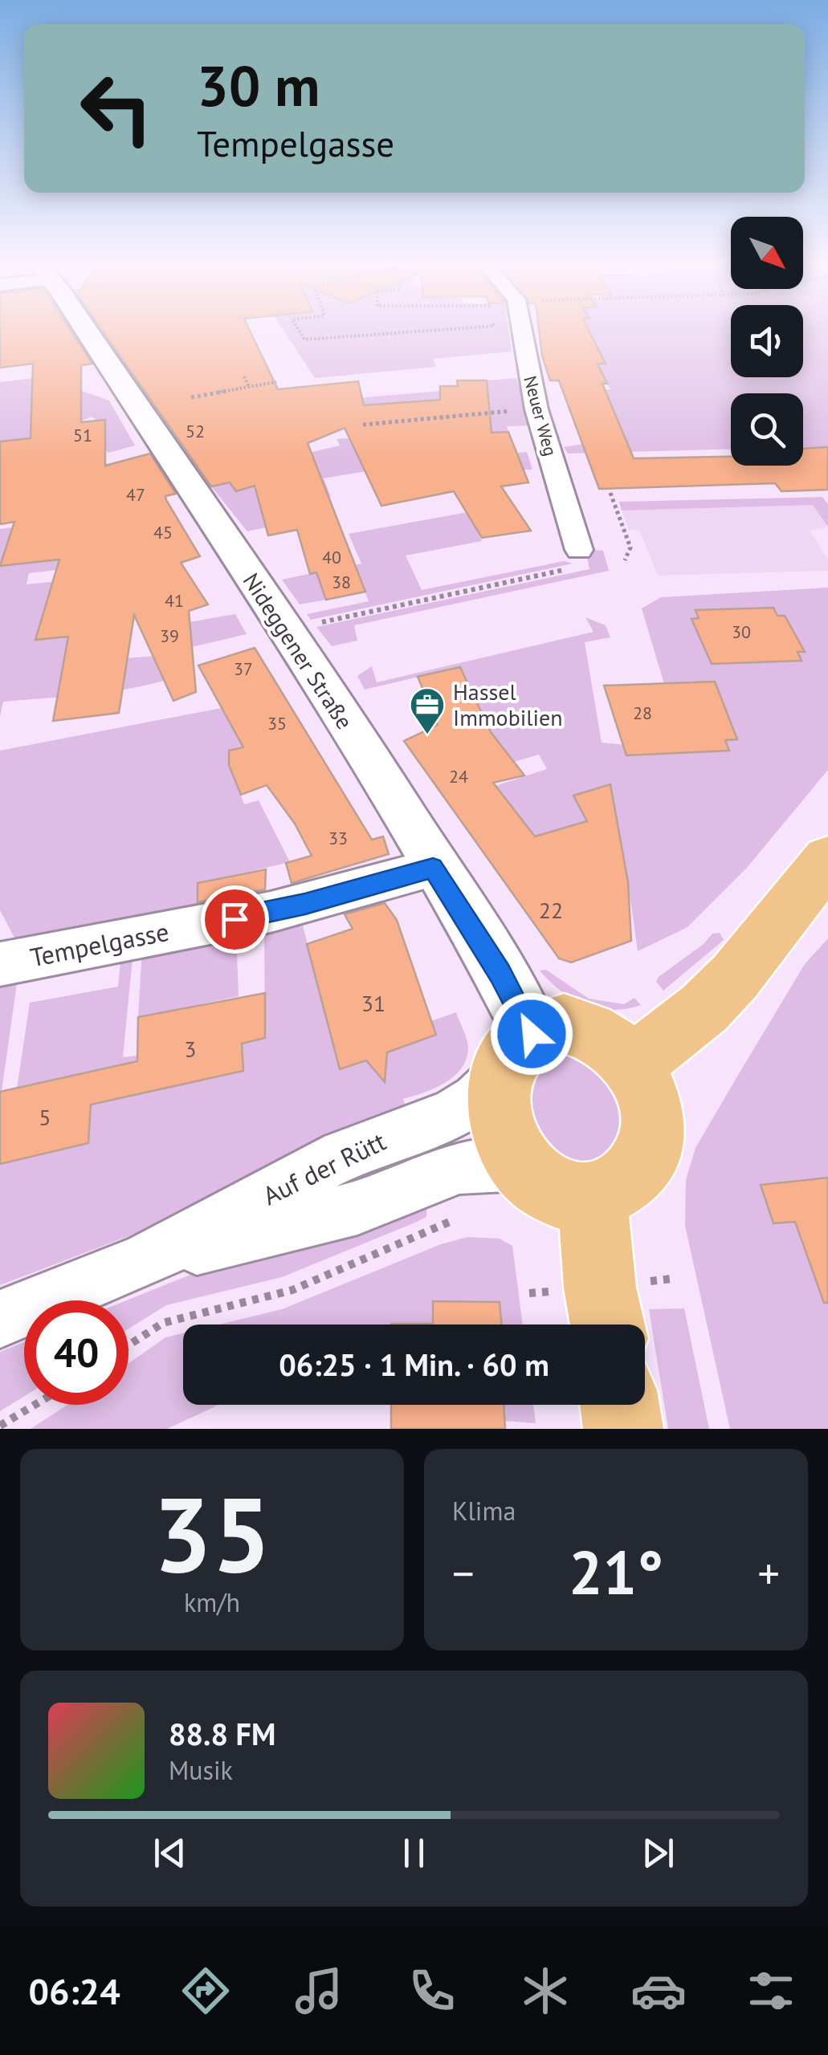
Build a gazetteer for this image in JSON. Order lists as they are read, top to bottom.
{
  "streets": {
    "street": [
      "Neuer Weg",
      "Nideggener Straße",
      "Tempelgasse",
      "Auf der Rütt"
    ]
  },
  "crossings": [
    ["Nideggener Straße", "Tempelgasse"],
    ["Nideggener Straße", "Auf der Rütt"]
  ],
  "places": {
    "office": ["Hassel Immobilien"]
  },
  "house_numbers": [
    "52",
    "51",
    "47",
    "45",
    "40",
    "38",
    "41",
    "30",
    "39",
    "37",
    "28",
    "35",
    "24",
    "33",
    "22",
    "31",
    "3",
    "5"
  ],
  "north": "bottom right",
  "page": {
    "turn": ["30 m", "Tempelgasse"],
    "limit": "40",
    "trip": "06:25 · 1 Min. · 60 m",
    "tile": [
      ["35", "km/h"],
      "Klima"
    ],
    "heat": ["−", "21°", "+"],
    "song": ["88.8 FM", "Musik"],
    "tabs": "06:24"
  }
}
